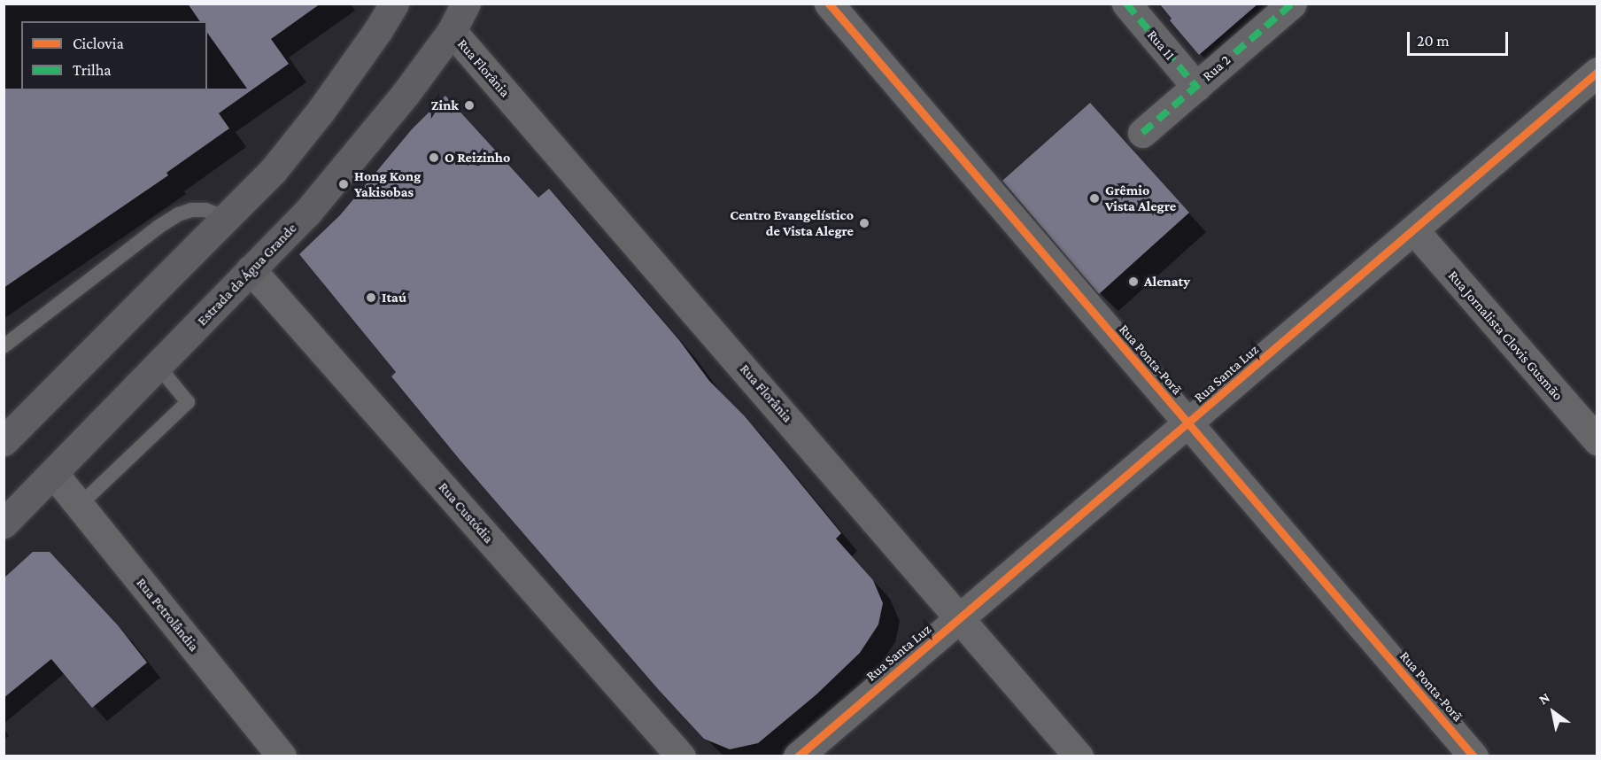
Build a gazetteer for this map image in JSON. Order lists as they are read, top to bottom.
{
  "streets": {
    "main road": ["Estrada da Água Grande"],
    "street": [
      "Rua 11",
      "Rua Florânia",
      "Rua 2",
      "Rua Jornalista Clovis Gusmão",
      "Rua Ponta-Porã",
      "Rua Santa Luz",
      "Rua Custódia",
      "Rua Petrolândia"
    ]
  },
  "crossings": [
    ["Rua 11", "Rua 2"],
    ["Rua Florânia", "Estrada da Água Grande"],
    ["Rua Florânia", "Rua Santa Luz"],
    ["Estrada da Água Grande", "Rua Custódia"],
    ["Estrada da Água Grande", "Rua Petrolândia"],
    ["Rua Jornalista Clovis Gusmão", "Rua Santa Luz"],
    ["Rua Ponta-Porã", "Rua Santa Luz"]
  ],
  "places": [
    "Zink",
    "O Reizinho",
    "Hong Kong Yakisobas",
    "Grêmio Vista Alegre",
    "Centro Evangelístico de Vista Alegre",
    "Alenaty",
    "Itaú"
  ],
  "legend": ["Ciclovia", "Trilha"],
  "scale_bar": "20 m",
  "north": "top left"
}
